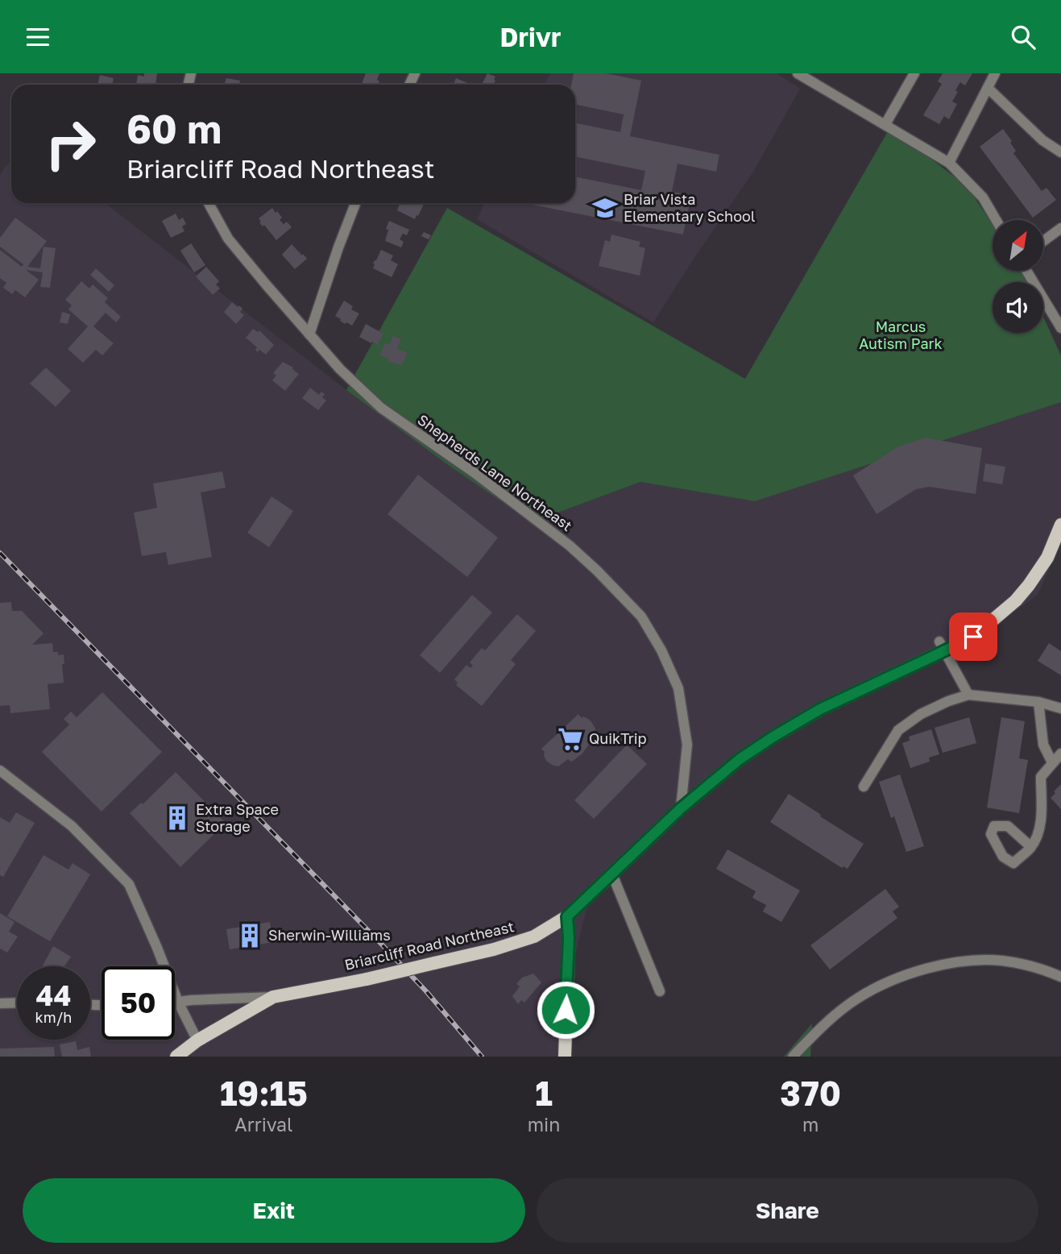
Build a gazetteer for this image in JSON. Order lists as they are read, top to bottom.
{
  "streets": {
    "main road": ["Briarcliff Road Northeast"],
    "street": ["Shepherds Lane Northeast"]
  },
  "crossings": [
    ["Shepherds Lane Northeast", "Briarcliff Road Northeast"]
  ],
  "parks": ["Marcus Autism Park"],
  "places": {
    "school or university": ["Briar Vista Elementary School"],
    "supermarket": ["QuikTrip"],
    "building": ["Extra Space Storage", "Sherwin-Williams"]
  },
  "north": "top right",
  "page": {
    "header": "Drivr",
    "turn": ["60 m", "Briarcliff Road Northeast"],
    "speed": "44 km/h",
    "limit": "50",
    "eta": [
      "19:15",
      "Arrival",
      "1",
      "min",
      "370",
      "m"
    ],
    "buttons": ["Exit", "Share"]
  }
}
